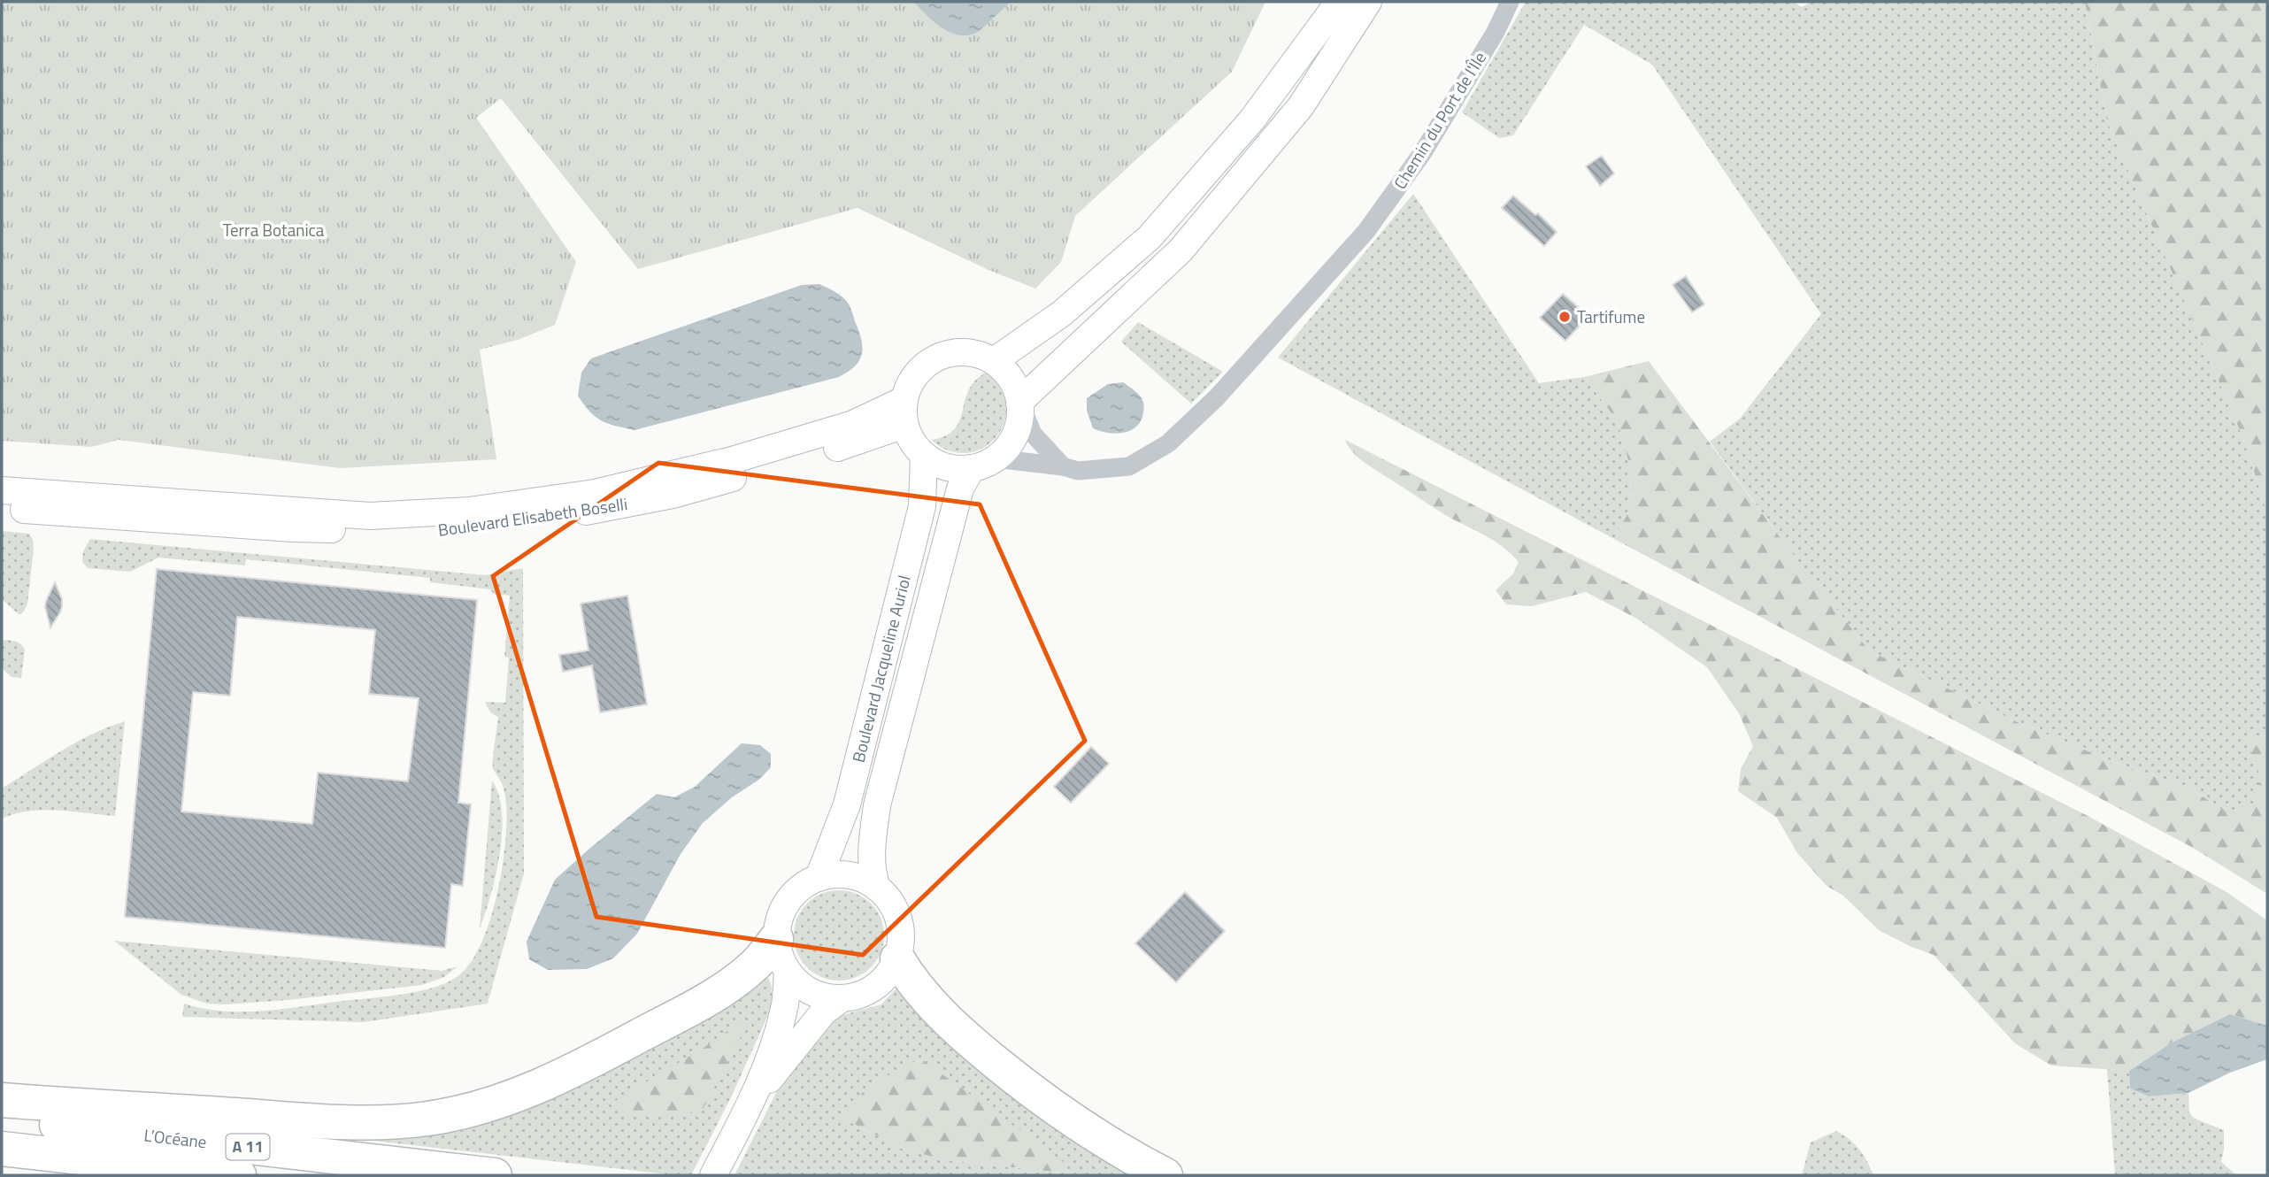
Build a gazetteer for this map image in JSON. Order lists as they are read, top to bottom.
{
  "streets": {
    "highway": ["L’Océane", "A 11"],
    "main road": ["Boulevard Elisabeth Boselli", "Boulevard Jacqueline Auriol"],
    "street": ["Chemin du Port de l'Île"]
  },
  "crossings": [
    ["Chemin du Port de l'Île", "Boulevard Elisabeth Boselli"],
    ["Chemin du Port de l'Île", "Boulevard Jacqueline Auriol"],
    ["Boulevard Elisabeth Boselli", "Boulevard Jacqueline Auriol"]
  ],
  "parks": ["Terra Botanica"],
  "places": ["Tartifume"]
}
